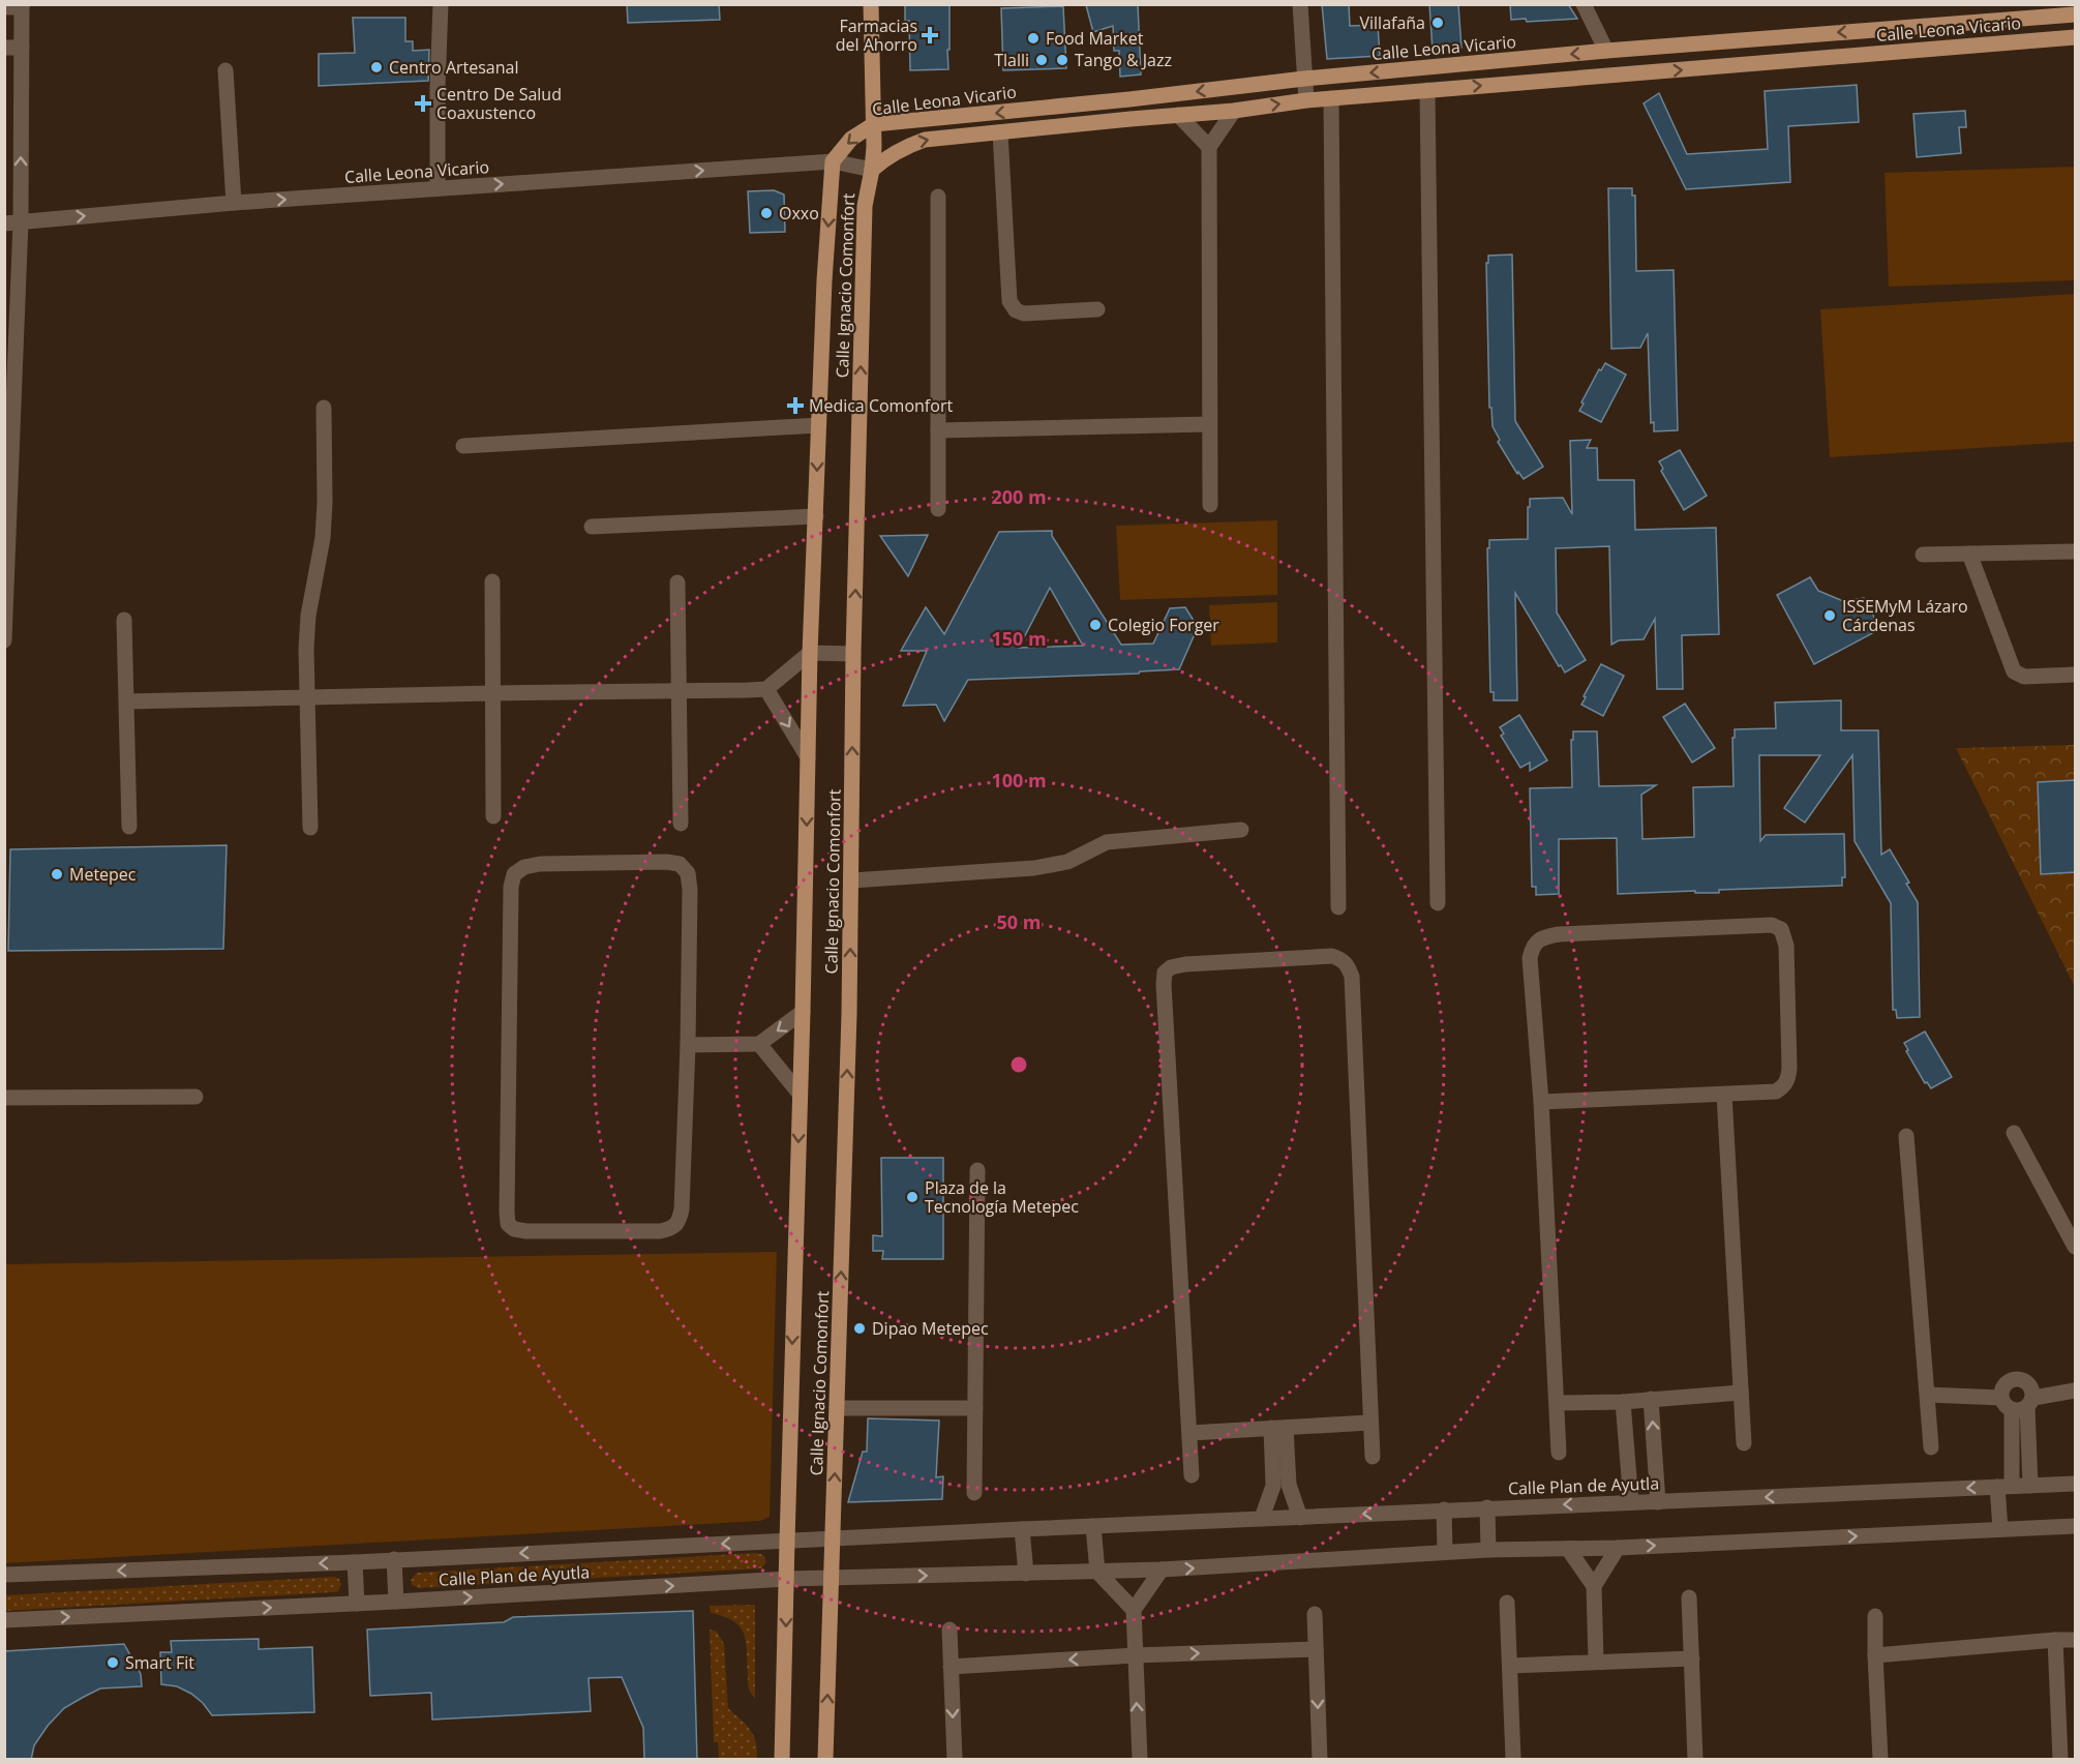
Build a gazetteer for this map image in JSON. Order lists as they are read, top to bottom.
{
  "streets": {
    "main road": ["Calle Leona Vicario", "Calle Ignacio Comonfort"],
    "street": ["Calle Plan de Ayutla"]
  },
  "crossings": [
    ["Calle Leona Vicario", "Calle Ignacio Comonfort"],
    ["Calle Ignacio Comonfort", "Calle Plan de Ayutla"]
  ],
  "places": {
    "other": [
      "Villafaña",
      "Food Market",
      "Tlalli",
      "Tango & Jazz",
      "Centro Artesanal",
      "Oxxo",
      "ISSEMyM Lázaro Cárdenas",
      "Colegio Forger",
      "Metepec",
      "Plaza de la Tecnología Metepec",
      "Dipao Metepec",
      "Smart Fit"
    ],
    "health": ["Farmacias del Ahorro", "Centro De Salud Coaxustenco", "Medica Comonfort"]
  },
  "rings": [
    "200 m",
    "150 m",
    "100 m",
    "50 m"
  ]
}
